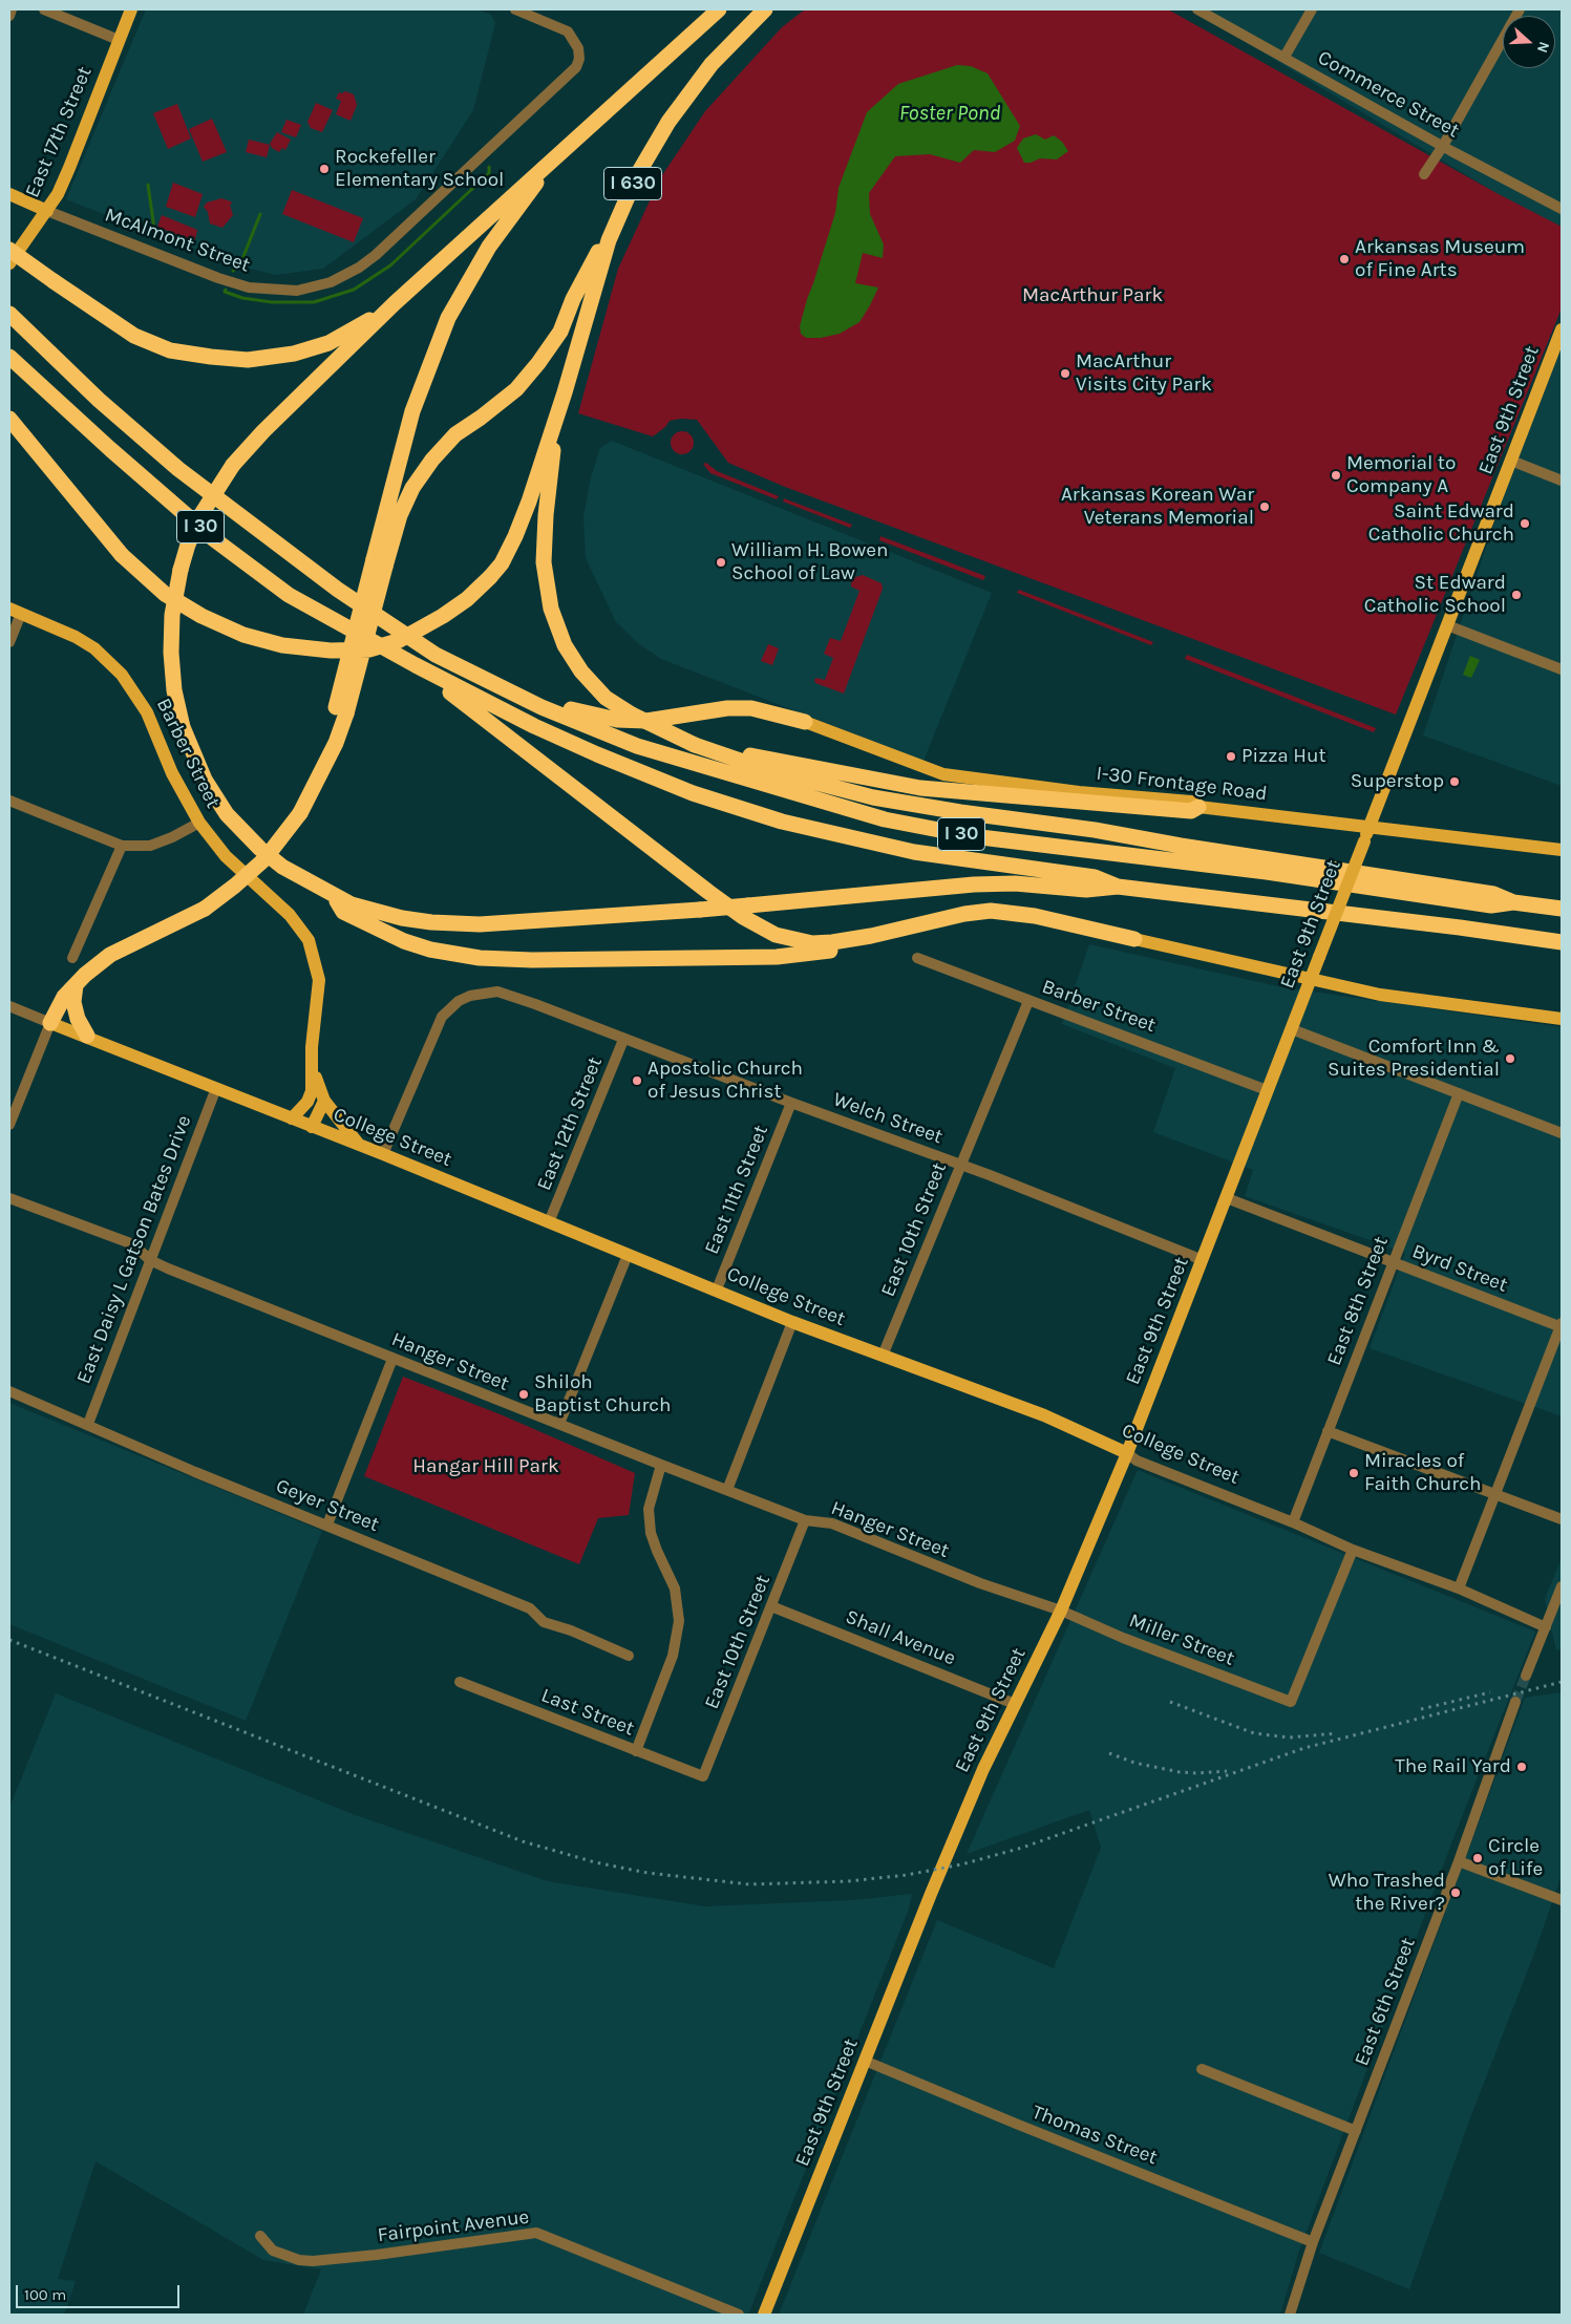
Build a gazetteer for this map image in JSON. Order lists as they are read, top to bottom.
{
  "streets": {
    "highway": ["I 630", "I 30"],
    "main road": [
      "East 17th Street",
      "East 9th Street",
      "Barber Street",
      "I-30 Frontage Road",
      "College Street"
    ],
    "street": [
      "Commerce Street",
      "McAlmont Street",
      "Welch Street",
      "East 12th Street",
      "East 11th Street",
      "East 10th Street",
      "East Daisy L Gatson Bates Drive",
      "Byrd Street",
      "East 8th Street",
      "Hanger Street",
      "Geyer Street",
      "Shall Avenue",
      "Miller Street",
      "Last Street",
      "East 6th Street",
      "Thomas Street",
      "Fairpoint Avenue"
    ]
  },
  "crossings": [
    ["East 17th Street", "McAlmont Street"],
    ["East 9th Street", "Barber Street"],
    ["East 9th Street", "I-30 Frontage Road"],
    ["East 9th Street", "Welch Street"],
    ["East 9th Street", "College Street"],
    ["East 9th Street", "Byrd Street"],
    ["East 9th Street", "Hanger Street"],
    ["East 9th Street", "Shall Avenue"],
    ["East 9th Street", "Miller Street"],
    ["East 9th Street", "Thomas Street"],
    ["Barber Street", "College Street"],
    ["Barber Street", "East 10th Street"],
    ["Welch Street", "East 12th Street"],
    ["Welch Street", "College Street"],
    ["Welch Street", "East 11th Street"],
    ["Welch Street", "East 10th Street"],
    ["East 12th Street", "College Street"],
    ["College Street", "East 11th Street"],
    ["College Street", "East 10th Street"],
    ["College Street", "East Daisy L Gatson Bates Drive"],
    ["College Street", "East 8th Street"],
    ["College Street", "Miller Street"],
    ["East 10th Street", "Hanger Street"],
    ["East 10th Street", "Shall Avenue"],
    ["East 10th Street", "Last Street"],
    ["East Daisy L Gatson Bates Drive", "Hanger Street"],
    ["East Daisy L Gatson Bates Drive", "Geyer Street"],
    ["Byrd Street", "East 8th Street"],
    ["Hanger Street", "Miller Street"],
    ["East 6th Street", "Thomas Street"]
  ],
  "water": ["Foster Pond"],
  "parks": ["MacArthur Park", "Hangar Hill Park"],
  "places": [
    "Rockefeller Elementary School",
    "Arkansas Museum of Fine Arts",
    "MacArthur Visits City Park",
    "Memorial to Company A",
    "Arkansas Korean War Veterans Memorial",
    "Saint Edward Catholic Church",
    "William H. Bowen School of Law",
    "St Edward Catholic School",
    "Pizza Hut",
    "Superstop",
    "Comfort Inn & Suites Presidential",
    "Apostolic Church of Jesus Christ",
    "Shiloh Baptist Church",
    "Miracles of Faith Church",
    "The Rail Yard",
    "Circle of Life",
    "Who Trashed the River?"
  ],
  "scale_bar": "100 m",
  "north": "right"
}
